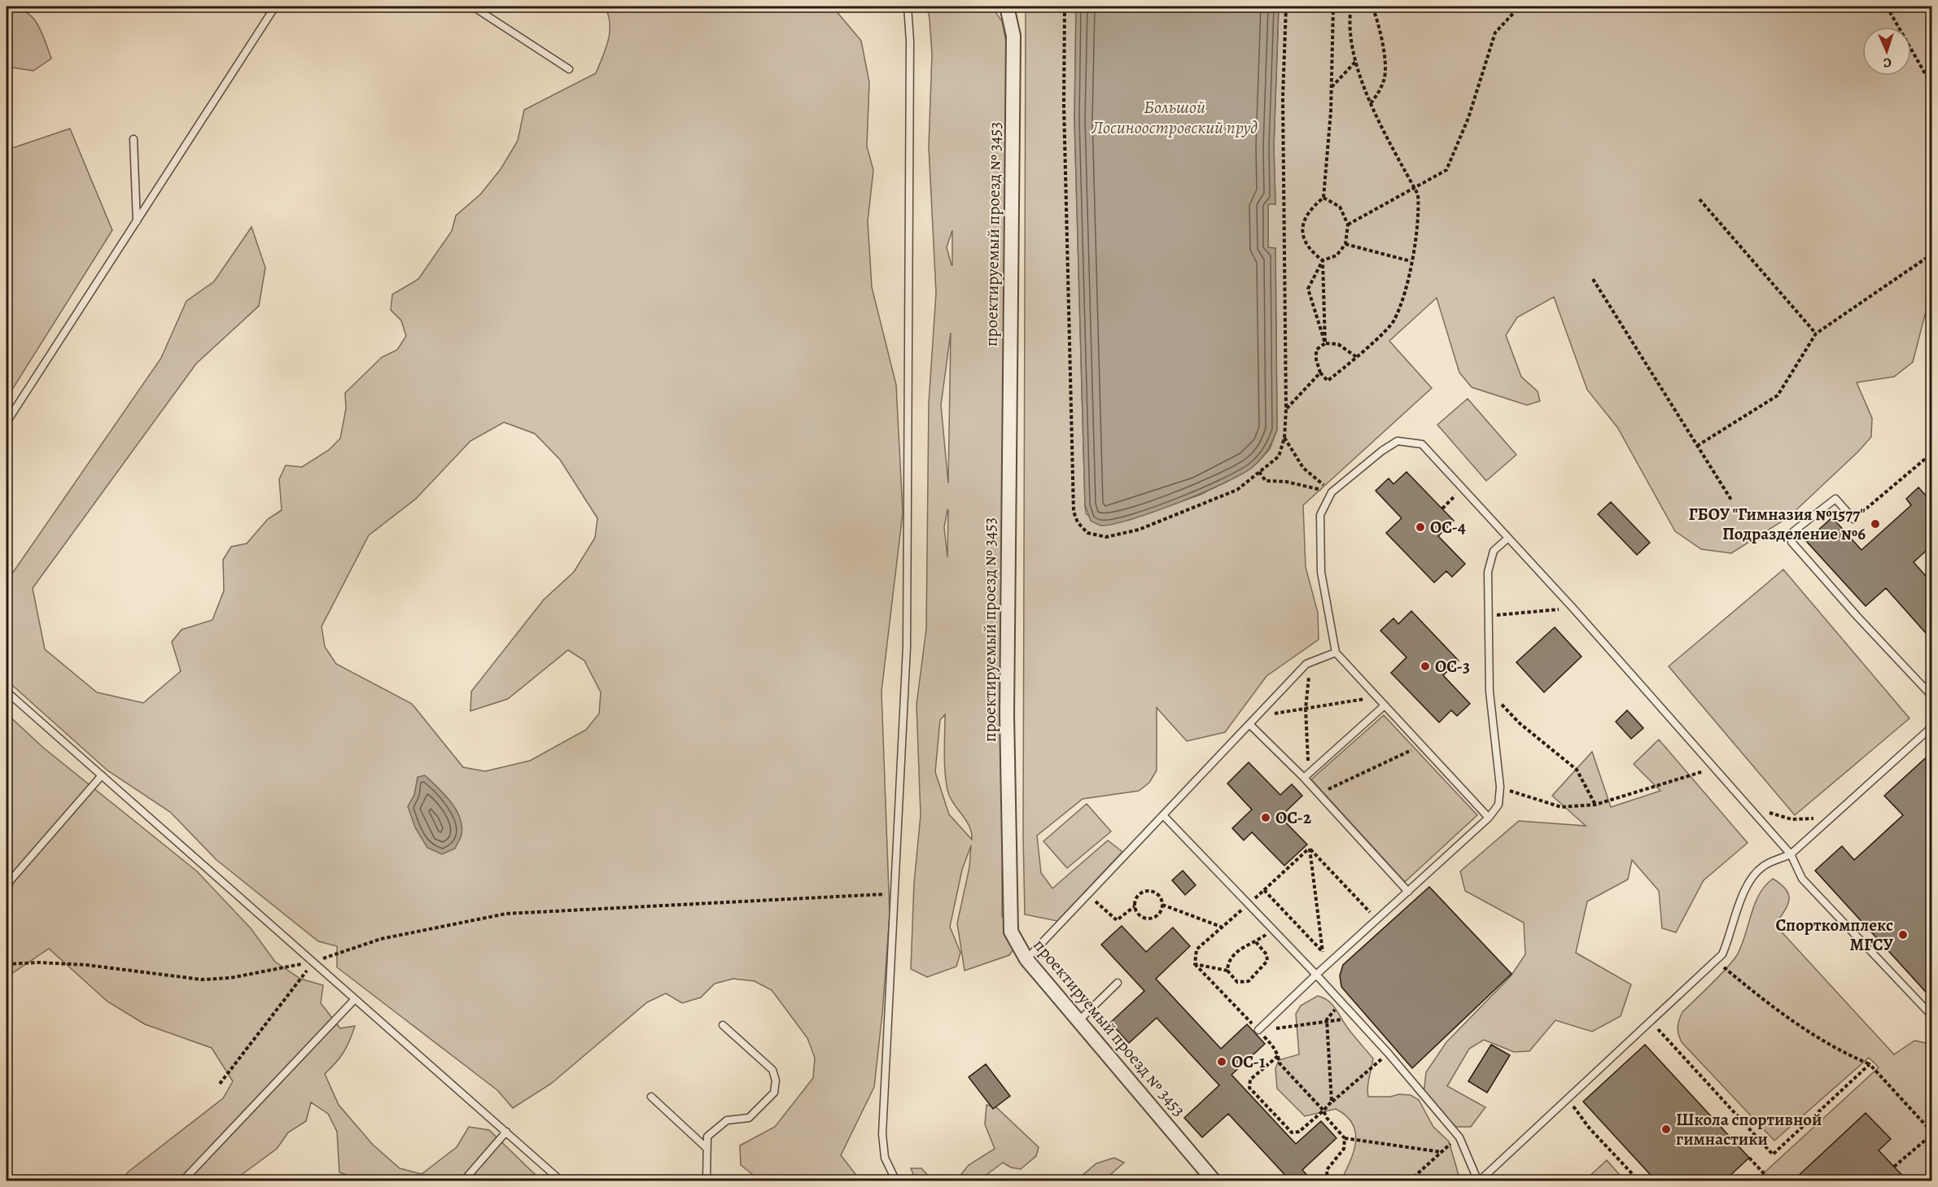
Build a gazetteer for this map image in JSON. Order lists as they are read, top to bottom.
{
  "streets": {
    "street": ["проектируемый проезд № 3453"]
  },
  "water": ["Большой Лосиноостровский пруд"],
  "places": [
    "ГБОУ \"Гимназия №1577\" Подразделение №6",
    "ОС-4",
    "ОС-3",
    "ОС-2",
    "Спорткомплекс МГСУ",
    "ОС-1",
    "Школа спортивной гимнастики"
  ],
  "north": "bottom"
}
